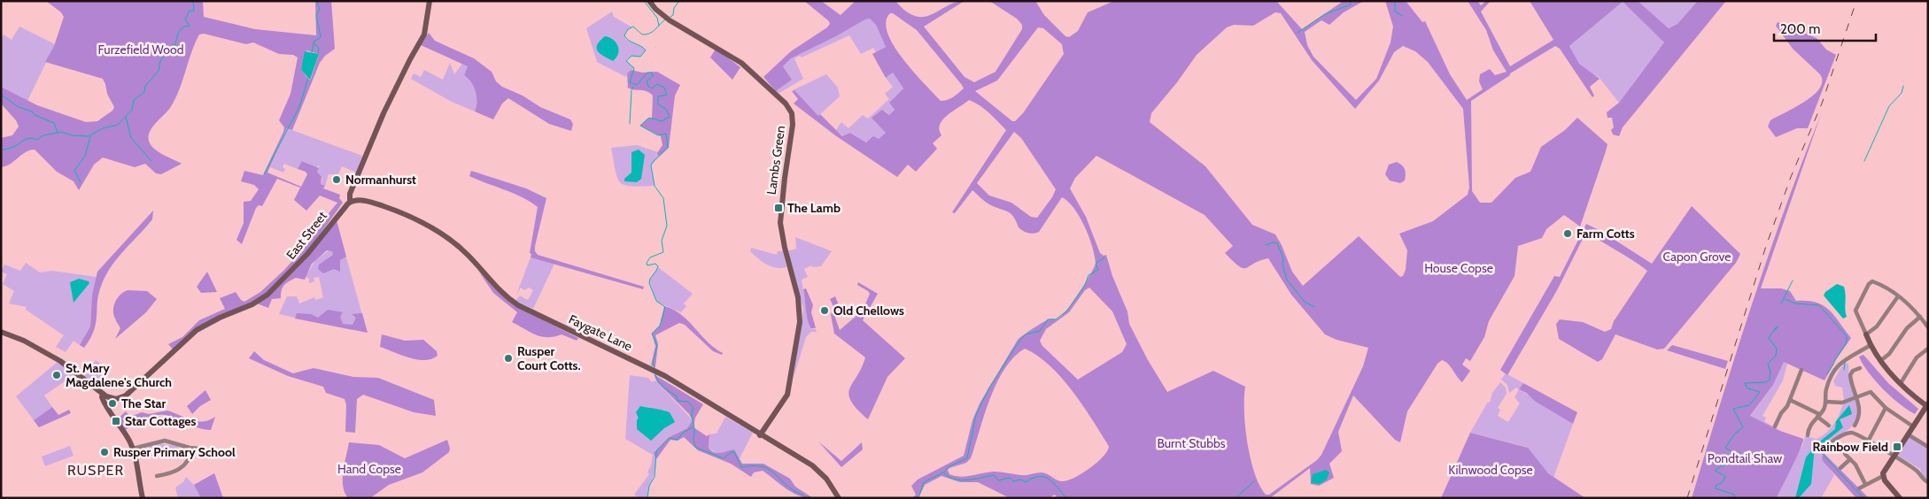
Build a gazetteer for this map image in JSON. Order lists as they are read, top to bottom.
{
  "streets": {
    "street": ["Lambs Green", "East Street", "Faygate Lane"]
  },
  "crossings": [
    ["Lambs Green", "Faygate Lane"],
    ["East Street", "Faygate Lane"]
  ],
  "districts": ["RUSPER"],
  "parks": [
    "Furzefield Wood",
    "Capon Grove",
    "House Copse",
    "Burnt Stubbs",
    "Pondtail Shaw",
    "Hand Copse",
    "Kilnwood Copse"
  ],
  "places": {
    "other": [
      "Normanhurst",
      "Farm Cotts",
      "Old Chellows",
      "Rusper Court Cotts.",
      "St. Mary Magdalene's Church",
      "The Star",
      "Rusper Primary School"
    ],
    "transit": ["The Lamb", "Star Cottages", "Rainbow Field"]
  },
  "scale_bar": "200 m"
}
